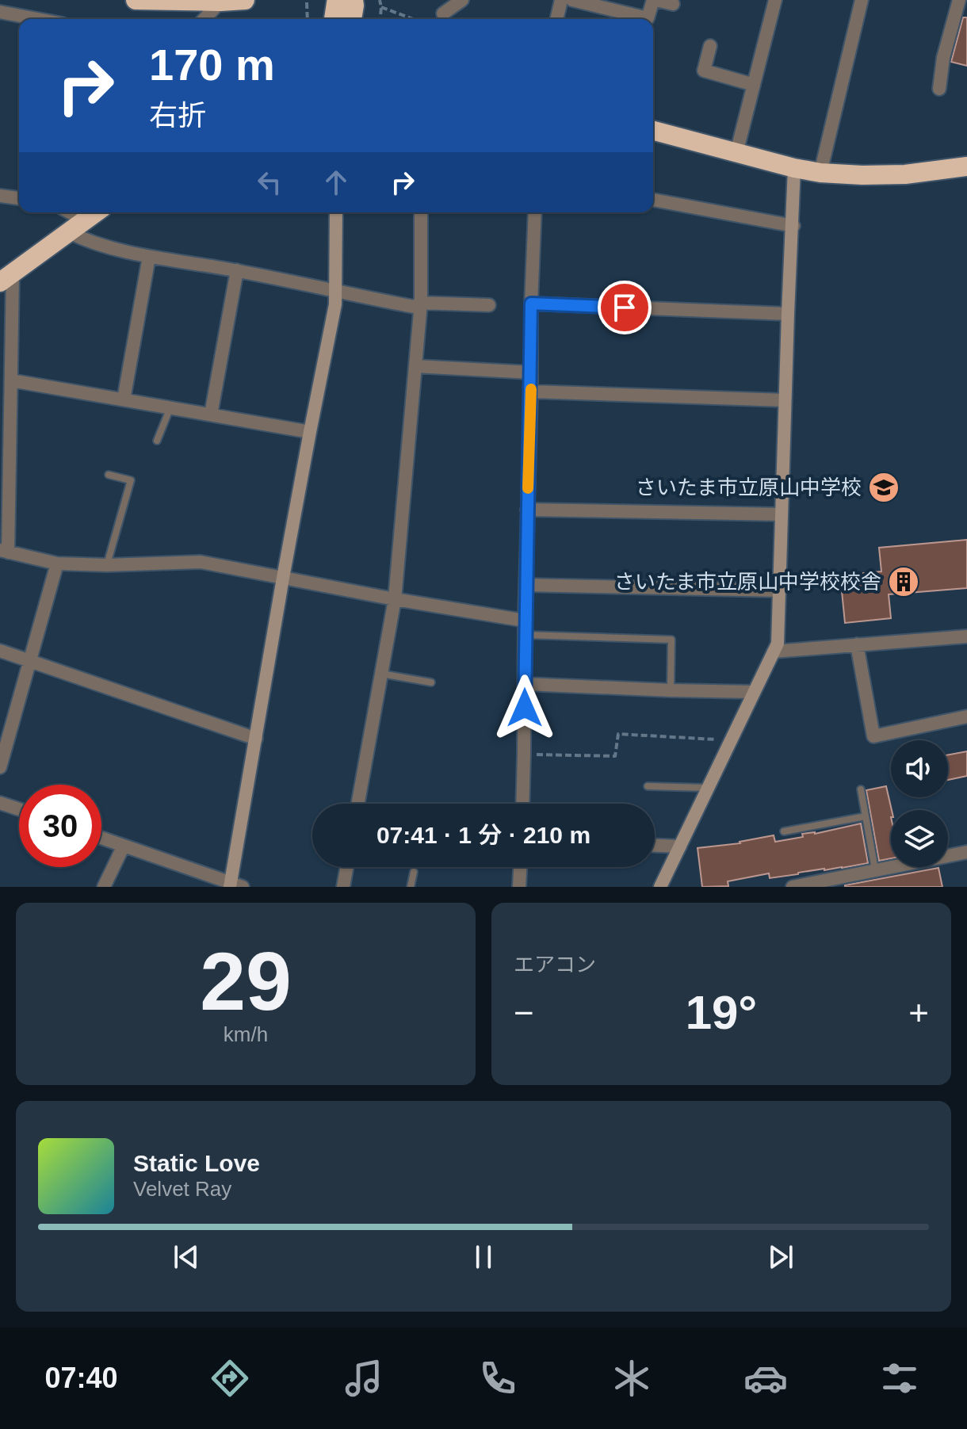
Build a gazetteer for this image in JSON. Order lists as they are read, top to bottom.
{
  "places": {
    "school or university": ["さいたま市立原山中学校"],
    "building": ["さいたま市立原山中学校校舎"]
  },
  "page": {
    "turn": ["170 m", "右折"],
    "limit": "30",
    "trip": "07:41 · 1 分 · 210 m",
    "tile": [
      ["29", "km/h"],
      "エアコン"
    ],
    "heat": ["−", "19°", "+"],
    "song": ["Static Love", "Velvet Ray"],
    "tabs": "07:40"
  }
}
